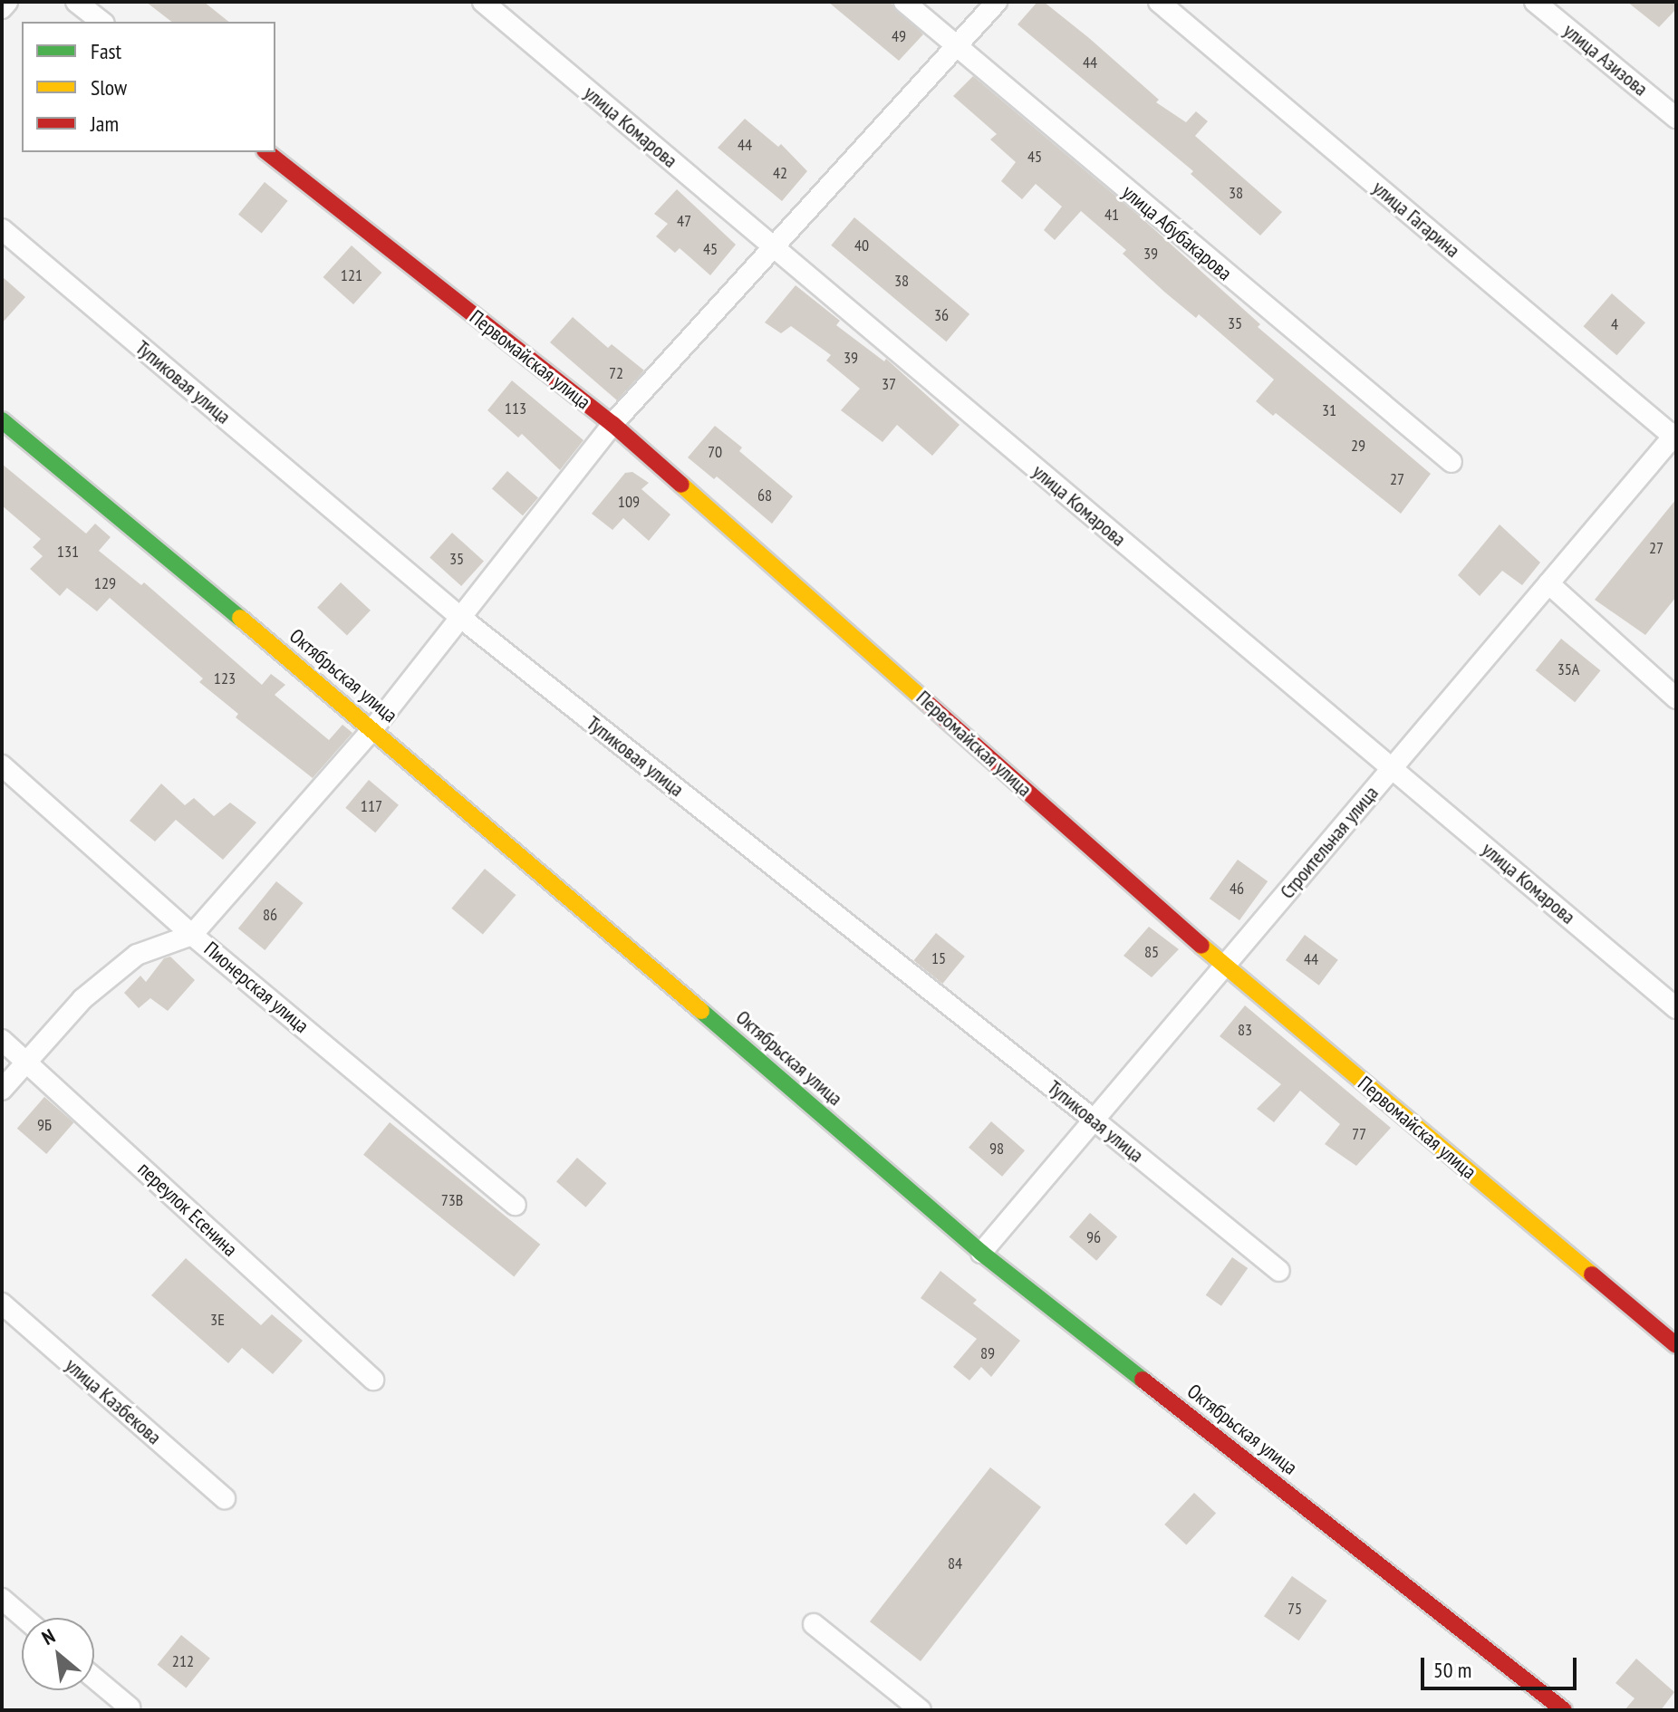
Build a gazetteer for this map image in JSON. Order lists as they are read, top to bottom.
{
  "streets": {
    "street": [
      "улица Азизова",
      "улица Комарова",
      "улица Гагарина",
      "улица Абубакарова",
      "Первомайская улица",
      "Тупиковая улица",
      "Октябрьская улица",
      "Строительная улица",
      "Пионерская улица",
      "переулок Есенина",
      "улица Казбекова"
    ]
  },
  "crossings": [
    ["улица Комарова", "Строительная улица"],
    ["улица Гагарина", "Строительная улица"],
    ["Первомайская улица", "Строительная улица"],
    ["Тупиковая улица", "Строительная улица"],
    ["Октябрьская улица", "Строительная улица"]
  ],
  "house_numbers": [
    "49",
    "44",
    "44",
    "45",
    "42",
    "38",
    "41",
    "47",
    "40",
    "45",
    "39",
    "121",
    "38",
    "36",
    "35",
    "4",
    "39",
    "72",
    "37",
    "113",
    "31",
    "29",
    "70",
    "27",
    "68",
    "109",
    "27",
    "131",
    "35",
    "129",
    "35А",
    "123",
    "117",
    "46",
    "86",
    "85",
    "15",
    "44",
    "83",
    "9Б",
    "77",
    "98",
    "73В",
    "96",
    "3Е",
    "89",
    "84",
    "75",
    "212"
  ],
  "legend": ["Fast", "Slow", "Jam"],
  "scale_bar": "50 m",
  "north": "top left"
}
